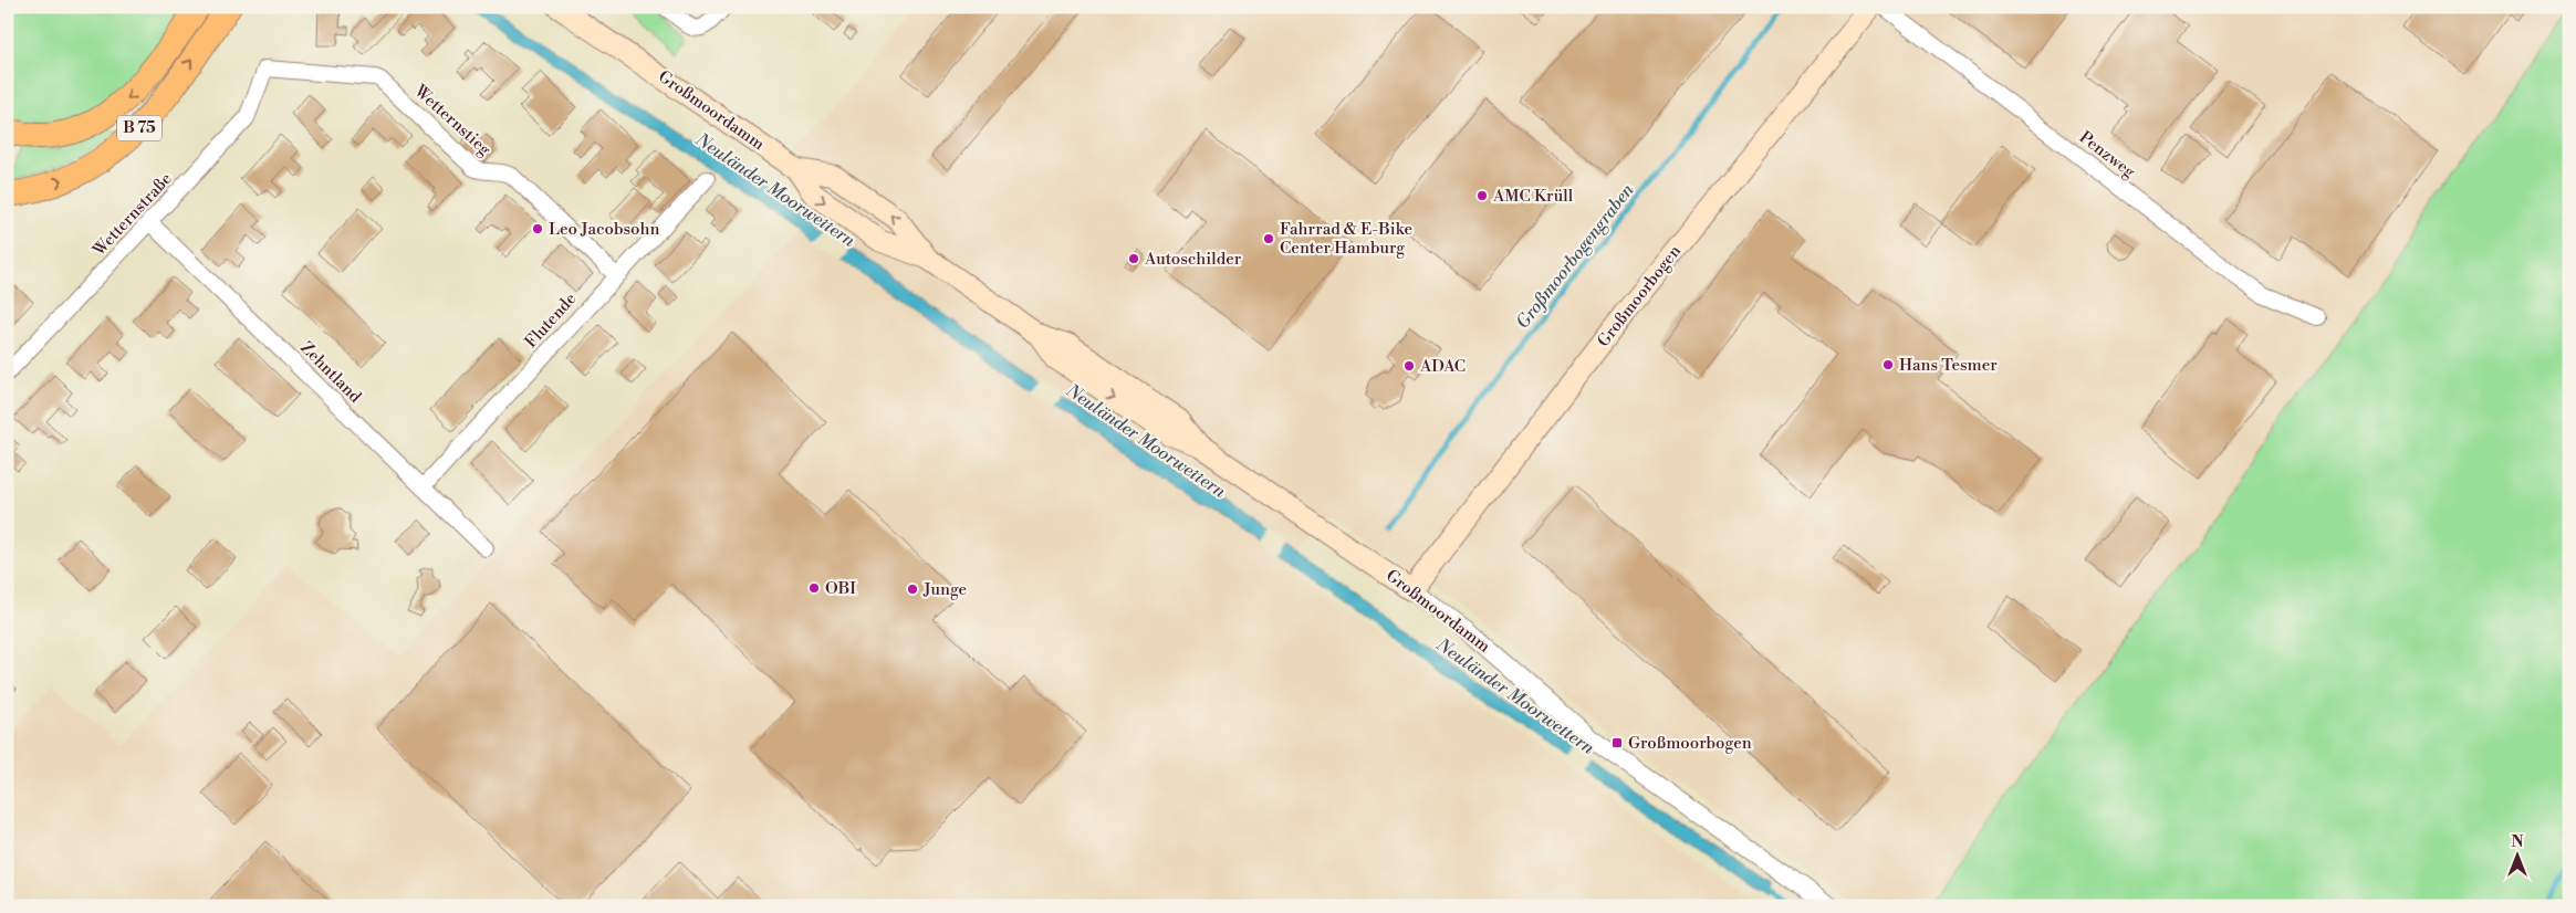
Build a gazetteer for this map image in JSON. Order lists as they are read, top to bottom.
{
  "streets": {
    "highway": ["B 75"],
    "main road": ["Großmoordamm", "Großmoorbogen"],
    "street": [
      "Wetternstieg",
      "Penzweg",
      "Wetternstraße",
      "Flutende",
      "Zehntland"
    ]
  },
  "crossings": [
    ["Großmoordamm", "Großmoorbogen"],
    ["Wetternstieg", "Wetternstraße"],
    ["Wetternstieg", "Flutende"],
    ["Wetternstraße", "Zehntland"],
    ["Flutende", "Zehntland"]
  ],
  "water": ["Neuländer Moorwettern", "Großmoorbogengraben"],
  "places": {
    "other": [
      "AMC Krüll",
      "Leo Jacobsohn",
      "Fahrrad & E-Bike Center Hamburg",
      "Autoschilder",
      "Hans Tesmer",
      "ADAC",
      "OBI",
      "Junge"
    ],
    "transit": ["Großmoorbogen"]
  },
  "north": "top"
}
